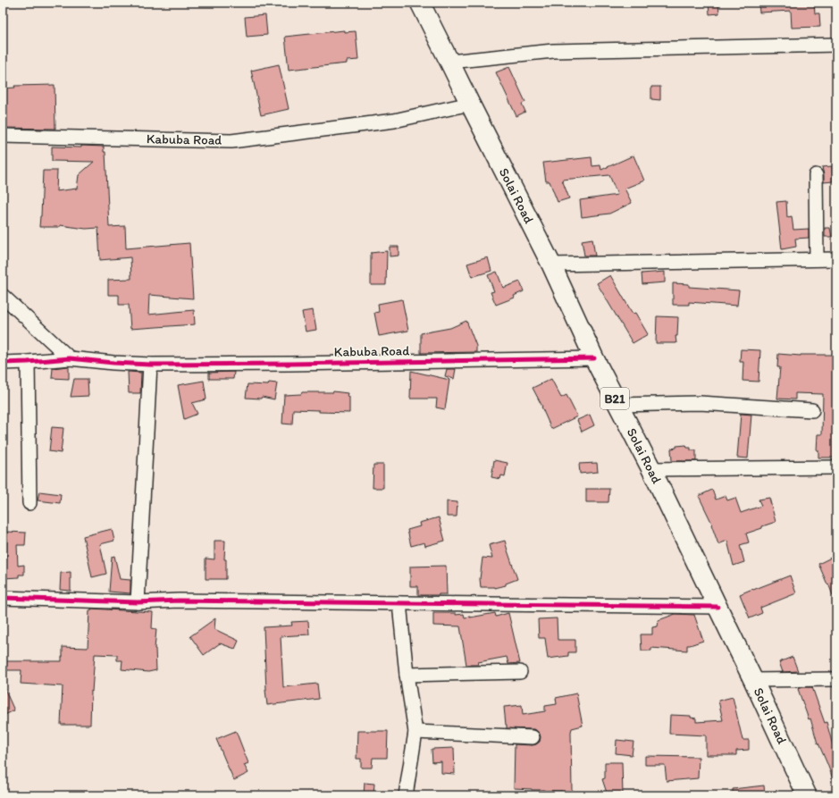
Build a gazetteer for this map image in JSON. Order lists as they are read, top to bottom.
{
  "streets": {
    "highway": ["Solai Road", "B21"],
    "street": ["Kabuba Road"]
  },
  "crossings": [
    ["Kabuba Road", "Solai Road"]
  ]
}
